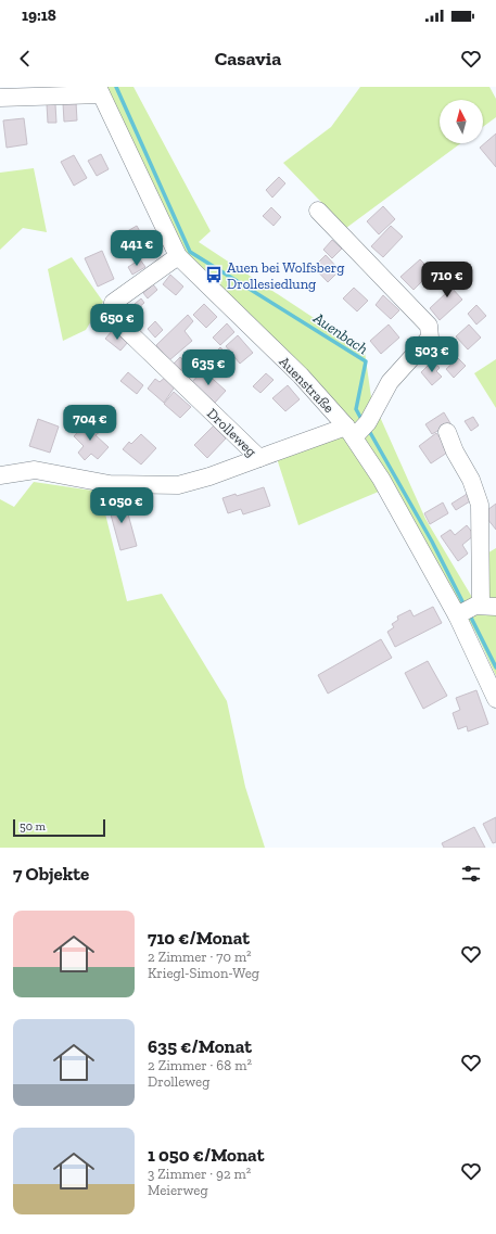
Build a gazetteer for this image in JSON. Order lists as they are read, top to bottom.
{
  "streets": {
    "street": ["Auenstraße", "Drolleweg"]
  },
  "crossings": [
    ["Auenstraße", "Drolleweg"]
  ],
  "water": ["Auenbach"],
  "places": {
    "bus stop": ["Auen bei Wolfsberg Drollesiedlung"]
  },
  "scale_bar": "50 m",
  "north": "top",
  "page": {
    "status": "19:18",
    "header": "Casavia",
    "price": [
      "441 €",
      "710 €",
      "650 €",
      "503 €",
      "635 €",
      "704 €",
      "1 050 €"
    ],
    "scale": "50 m",
    "heading": "7 Objekte",
    "list": [
      {
        "name": "710 €/Monat",
        "note": "2 Zimmer · 70 m² · Kriegl-Simon-Weg"
      },
      {
        "name": "635 €/Monat",
        "note": "2 Zimmer · 68 m² · Drolleweg"
      },
      {
        "name": "1 050 €/Monat",
        "note": "3 Zimmer · 92 m² · Meierweg"
      }
    ]
  }
}
